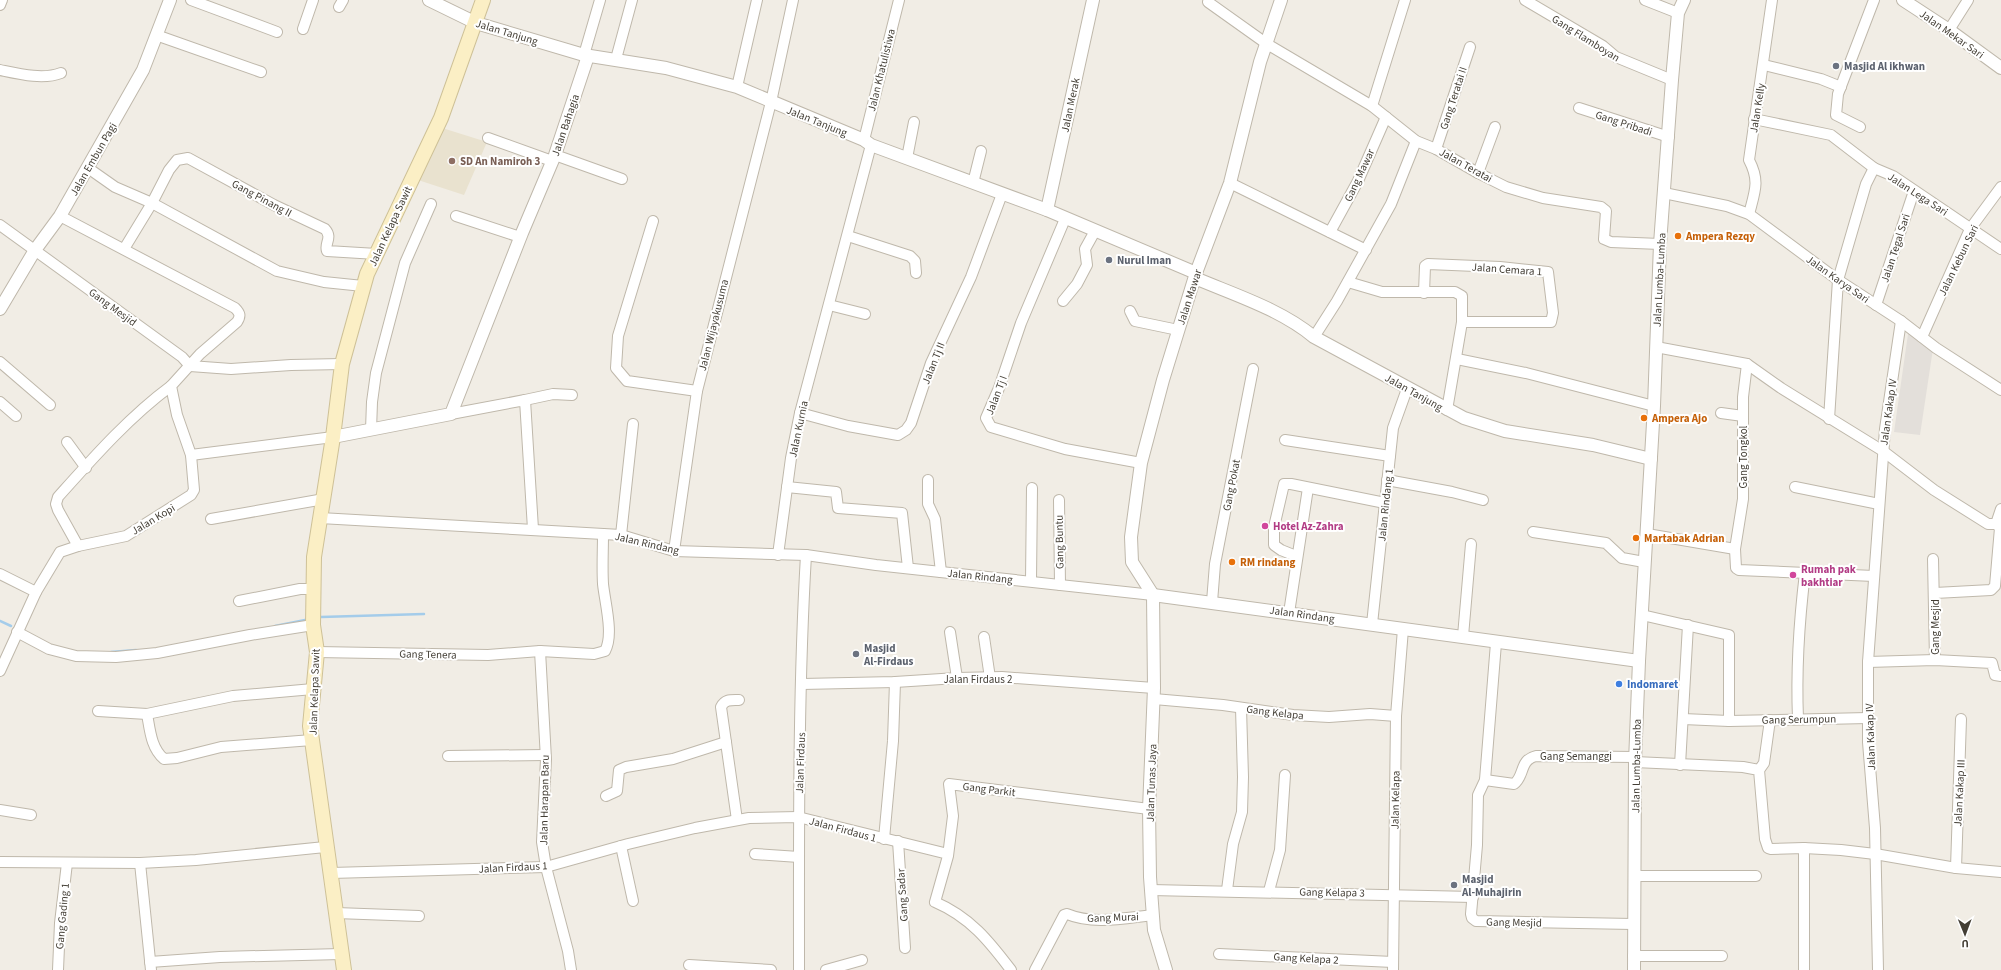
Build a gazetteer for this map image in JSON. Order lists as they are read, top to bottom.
{
  "streets": {
    "main road": ["Jalan Kelapa Sawit"],
    "street": [
      "Jalan Tanjung",
      "Jalan Mekar Sari",
      "Gang Flamboyan",
      "Jalan Khatulistiwa",
      "Gang Teratai II",
      "Jalan Merak",
      "Jalan Kelly",
      "Gang Pribadi",
      "Jalan Bahagia",
      "Jalan Embun Pagi",
      "Jalan Teratai",
      "Gang Mawar",
      "Jalan Lega Sari",
      "Gang Pinang II",
      "Jalan Tegal Sari",
      "Jalan Kebun Sari",
      "Jalan Cemara 1",
      "Jalan Karya Sari",
      "Jalan Lumba-Lumba",
      "Jalan Mawar",
      "Gang Mesjid",
      "Jalan Wijayakusuma",
      "Jalan Tj II",
      "Jalan Tj I",
      "Jalan Kakap IV",
      "Jalan Kurnia",
      "Gang Tongkol",
      "Gang Pokat",
      "Jalan Rindang 1",
      "Jalan Kopi",
      "Gang Buntu",
      "Jalan Rindang",
      "Gang Tenera",
      "Jalan Firdaus 2",
      "Gang Kelapa",
      "Gang Serumpun",
      "Gang Semanggi",
      "Jalan Firdaus",
      "Jalan Tunas Jaya",
      "Gang Parkit",
      "Jalan Kakap III",
      "Jalan Harapan Baru",
      "Jalan Kelapa",
      "Jalan Firdaus 1",
      "Gang Kelapa 3",
      "Gang Sadar",
      "Gang Gading 1",
      "Gang Murai",
      "Gang Kelapa 2"
    ]
  },
  "crossings": [
    ["Jalan Tanjung", "Jalan Khatulistiwa"],
    ["Jalan Tanjung", "Jalan Merak"],
    ["Jalan Tanjung", "Jalan Bahagia"],
    ["Jalan Tanjung", "Jalan Kelapa Sawit"],
    ["Jalan Tanjung", "Jalan Lumba-Lumba"],
    ["Jalan Tanjung", "Jalan Mawar"],
    ["Jalan Tanjung", "Jalan Wijayakusuma"],
    ["Jalan Tanjung", "Jalan Tj II"],
    ["Jalan Tanjung", "Jalan Tj I"],
    ["Jalan Tanjung", "Jalan Kurnia"],
    ["Jalan Tanjung", "Jalan Rindang 1"],
    ["Gang Flamboyan", "Jalan Lumba-Lumba"],
    ["Jalan Khatulistiwa", "Jalan Kurnia"],
    ["Gang Teratai II", "Jalan Teratai"],
    ["Jalan Kelly", "Jalan Karya Sari"],
    ["Gang Pribadi", "Jalan Lumba-Lumba"],
    ["Jalan Embun Pagi", "Gang Mesjid"],
    ["Jalan Teratai", "Gang Mawar"],
    ["Jalan Teratai", "Jalan Lumba-Lumba"],
    ["Jalan Teratai", "Jalan Mawar"],
    ["Jalan Lega Sari", "Jalan Tegal Sari"],
    ["Jalan Lega Sari", "Jalan Kebun Sari"],
    ["Jalan Lega Sari", "Jalan Karya Sari"],
    ["Gang Pinang II", "Jalan Kelapa Sawit"],
    ["Jalan Kelapa Sawit", "Jalan Rindang"],
    ["Jalan Kelapa Sawit", "Gang Tenera"],
    ["Jalan Kelapa Sawit", "Jalan Firdaus 1"],
    ["Jalan Tegal Sari", "Jalan Karya Sari"],
    ["Jalan Kebun Sari", "Jalan Karya Sari"],
    ["Jalan Karya Sari", "Jalan Lumba-Lumba"],
    ["Jalan Karya Sari", "Jalan Kakap IV"],
    ["Jalan Lumba-Lumba", "Gang Mesjid"],
    ["Jalan Lumba-Lumba", "Jalan Rindang"],
    ["Jalan Lumba-Lumba", "Gang Semanggi"],
    ["Jalan Mawar", "Jalan Tj I"],
    ["Jalan Mawar", "Jalan Rindang"],
    ["Jalan Mawar", "Jalan Tunas Jaya"],
    ["Gang Mesjid", "Jalan Kakap IV"],
    ["Jalan Wijayakusuma", "Jalan Rindang"],
    ["Jalan Tj II", "Jalan Kurnia"],
    ["Jalan Kakap IV", "Gang Tongkol"],
    ["Jalan Kakap IV", "Gang Serumpun"],
    ["Jalan Kurnia", "Jalan Rindang"],
    ["Gang Pokat", "Jalan Rindang"],
    ["Jalan Rindang 1", "Jalan Rindang"],
    ["Gang Buntu", "Jalan Rindang"],
    ["Jalan Rindang", "Gang Tenera"],
    ["Jalan Rindang", "Jalan Firdaus"],
    ["Jalan Rindang", "Jalan Tunas Jaya"],
    ["Jalan Rindang", "Jalan Kelapa"],
    ["Gang Tenera", "Jalan Harapan Baru"],
    ["Jalan Firdaus 2", "Gang Kelapa"],
    ["Jalan Firdaus 2", "Jalan Firdaus"],
    ["Jalan Firdaus 2", "Jalan Tunas Jaya"],
    ["Gang Kelapa", "Jalan Tunas Jaya"],
    ["Gang Kelapa", "Jalan Kelapa"],
    ["Jalan Firdaus", "Jalan Firdaus 1"],
    ["Jalan Tunas Jaya", "Gang Parkit"],
    ["Jalan Tunas Jaya", "Gang Kelapa 3"],
    ["Jalan Tunas Jaya", "Gang Murai"],
    ["Gang Parkit", "Jalan Firdaus 1"],
    ["Jalan Harapan Baru", "Jalan Firdaus 1"],
    ["Jalan Kelapa", "Gang Kelapa 3"],
    ["Jalan Kelapa", "Gang Kelapa 2"],
    ["Jalan Firdaus 1", "Gang Sadar"]
  ],
  "places": [
    "Masjid Al ikhwan",
    "SD An Namiroh 3",
    "Ampera Rezqy",
    "Nurul Iman",
    "Ampera Ajo",
    "Hotel Az-Zahra",
    "Martabak Adrian",
    "RM rindang",
    "Rumah pak bakhtiar",
    "Masjid Al-Firdaus",
    "Indomaret",
    "Masjid Al-Muhajirin"
  ],
  "north": "bottom"
}
